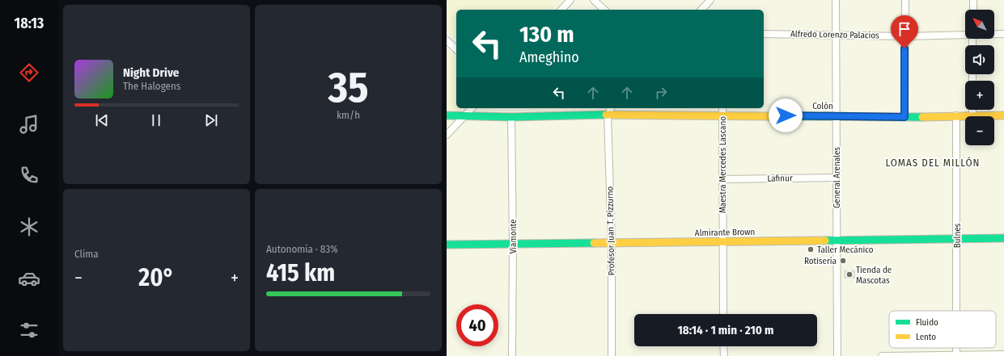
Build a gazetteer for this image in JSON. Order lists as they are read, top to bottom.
{
  "streets": {
    "street": [
      "Alfredo Lorenzo Palacios",
      "Colón",
      "Maestra Mercedes Lascano",
      "General Arenales",
      "Lafinur",
      "Profesor Juan T. Pizzurno",
      "Almirante Brown",
      "Bulnes",
      "Viamonte"
    ]
  },
  "crossings": [
    ["Alfredo Lorenzo Palacios", "General Arenales"],
    ["Colón", "Maestra Mercedes Lascano"],
    ["Colón", "General Arenales"],
    ["Colón", "Profesor Juan T. Pizzurno"],
    ["Colón", "Bulnes"],
    ["Colón", "Viamonte"],
    ["Maestra Mercedes Lascano", "Lafinur"],
    ["Maestra Mercedes Lascano", "Almirante Brown"],
    ["General Arenales", "Lafinur"],
    ["General Arenales", "Almirante Brown"],
    ["Profesor Juan T. Pizzurno", "Almirante Brown"],
    ["Almirante Brown", "Bulnes"],
    ["Almirante Brown", "Viamonte"]
  ],
  "districts": ["LOMAS DEL MILLÓN"],
  "places": ["Taller Mecánico", "Rotisería", "Tienda de Mascotas"],
  "legend": ["Fluido", "Lento"],
  "north": "top left",
  "page": {
    "tabs": "18:13",
    "tile": [
      ["35", "km/h"],
      "Clima",
      ["Autonomía · 83%", "415 km"]
    ],
    "map_buttons": ["+", "−"],
    "turn": ["130 m", "Ameghino"],
    "song": ["Night Drive", "The Halogens"],
    "heat": ["−", "20°", "+"],
    "limit": "40",
    "trip": "18:14 · 1 min · 210 m"
  }
}
